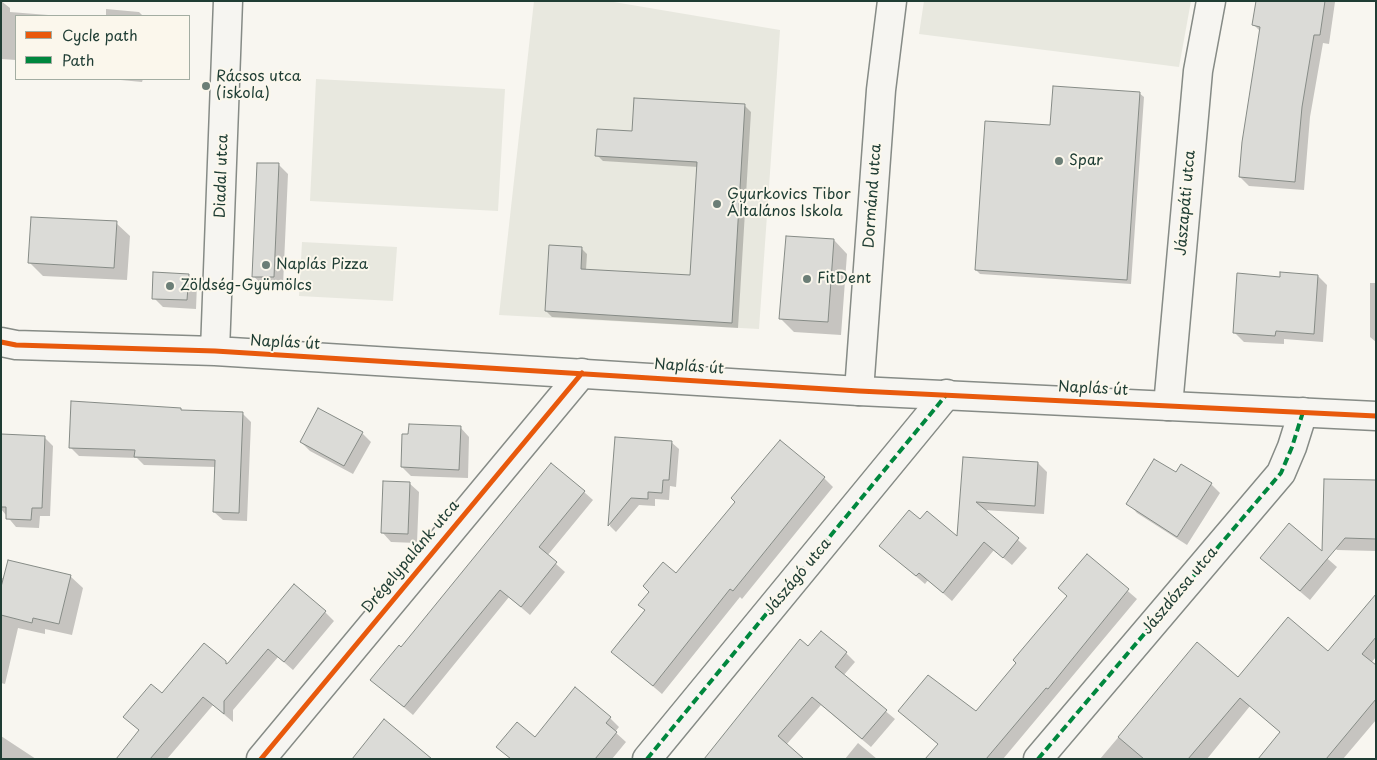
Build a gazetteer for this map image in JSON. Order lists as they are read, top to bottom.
{
  "streets": {
    "street": [
      "Diadal utca",
      "Dormánd utca",
      "Jászapáti utca",
      "Naplás út",
      "Drégelypalánk utca",
      "Jászágó utca",
      "Jászdózsa utca"
    ]
  },
  "crossings": [
    ["Diadal utca", "Naplás út"],
    ["Dormánd utca", "Naplás út"],
    ["Jászapáti utca", "Naplás út"],
    ["Naplás út", "Drégelypalánk utca"],
    ["Naplás út", "Jászágó utca"],
    ["Naplás út", "Jászdózsa utca"]
  ],
  "places": [
    "Rácsos utca (iskola)",
    "Spar",
    "Gyurkovics Tibor Általános Iskola",
    "Naplás Pizza",
    "FitDent",
    "Zöldség-Gyümölcs"
  ],
  "legend": ["Cycle path", "Path"]
}
